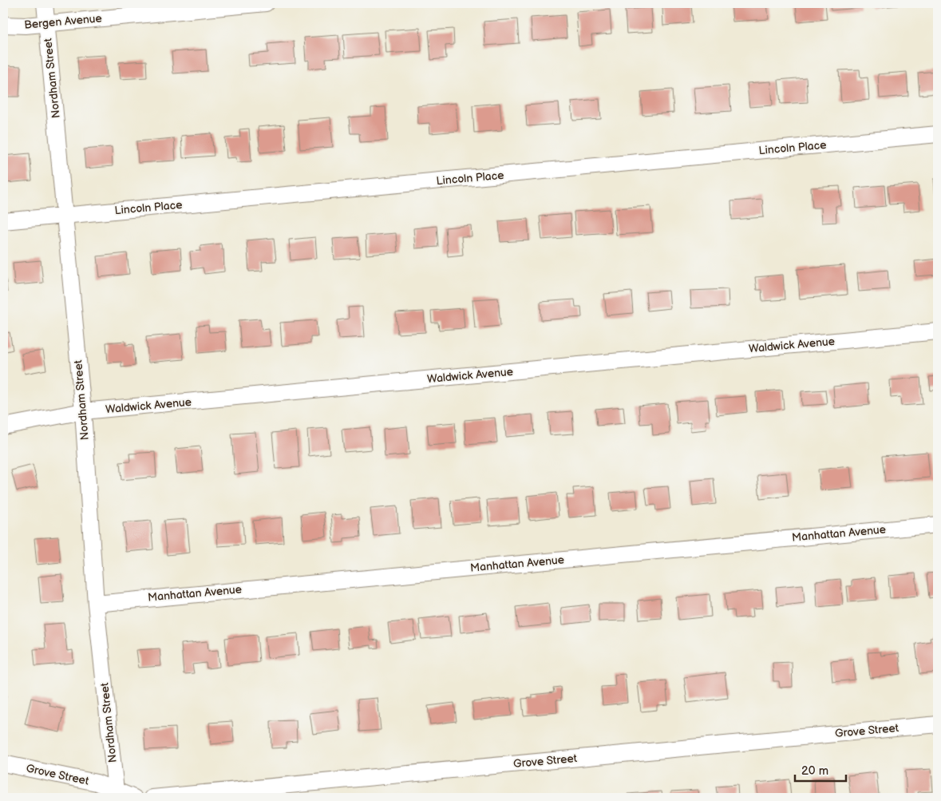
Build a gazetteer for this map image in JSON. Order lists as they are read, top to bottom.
{
  "streets": {
    "street": [
      "Bergen Avenue",
      "Nordham Street",
      "Lincoln Place",
      "Waldwick Avenue",
      "Manhattan Avenue",
      "Grove Street"
    ]
  },
  "crossings": [
    ["Bergen Avenue", "Nordham Street"],
    ["Nordham Street", "Lincoln Place"],
    ["Nordham Street", "Waldwick Avenue"],
    ["Nordham Street", "Manhattan Avenue"],
    ["Nordham Street", "Grove Street"]
  ],
  "scale_bar": "20 m"
}
